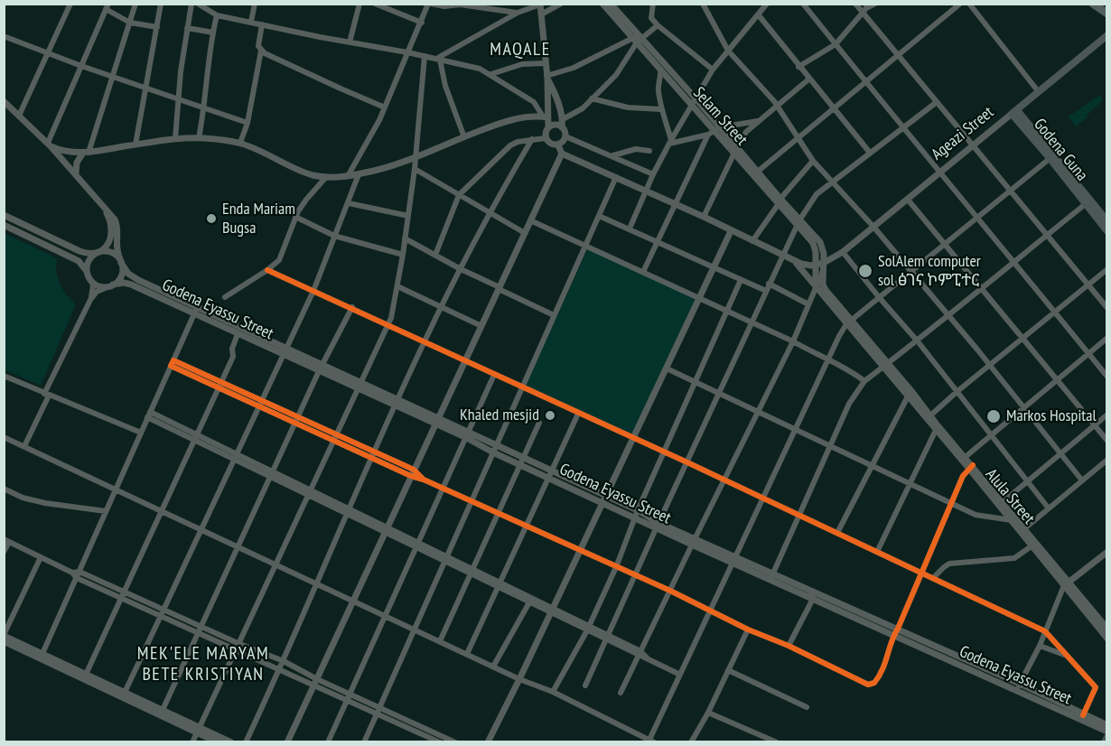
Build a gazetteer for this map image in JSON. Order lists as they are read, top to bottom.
{
  "streets": {
    "main road": ["Ageazi Street", "Godena Guna"],
    "street": ["Selam Street", "Godena Eyassu Street", "Alula Street"]
  },
  "crossings": [
    ["Selam Street", "Ageazi Street"],
    ["Ageazi Street", "Godena Guna"]
  ],
  "districts": ["MAQALE", "MEK'ELE MARYAM BETE KRISTIYAN"],
  "places": [
    "Enda Mariam Bugsa",
    "SolAlem computer sol ፅገና ኮምፒተር",
    "Khaled mesjid",
    "Markos Hospital"
  ]
}
